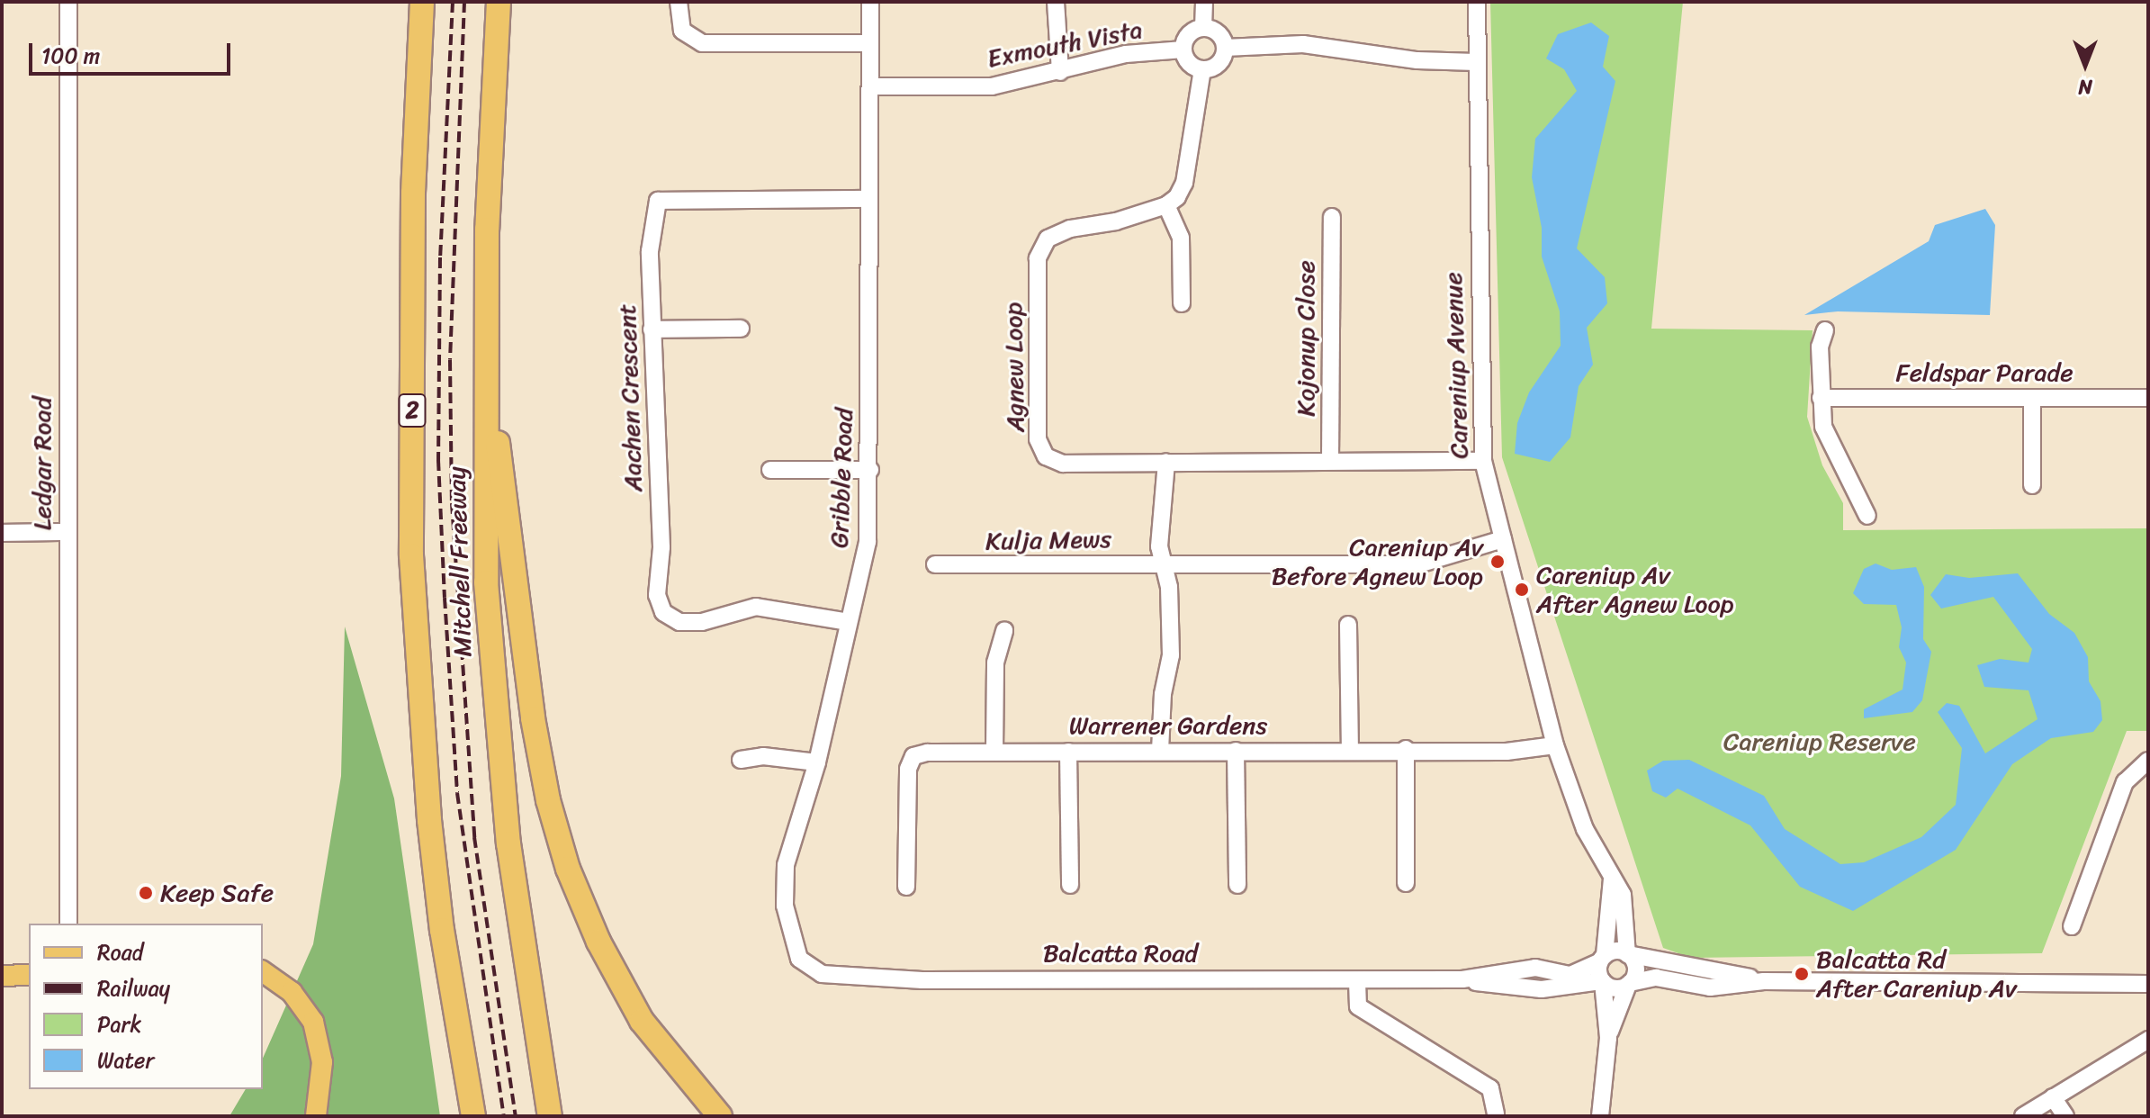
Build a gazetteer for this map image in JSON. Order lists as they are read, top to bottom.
{
  "streets": {
    "highway": ["2", "Mitchell Freeway"],
    "street": [
      "Exmouth Vista",
      "Kojonup Close",
      "Careniup Avenue",
      "Agnew Loop",
      "Feldspar Parade",
      "Aachen Crescent",
      "Ledgar Road",
      "Gribble Road",
      "Kulja Mews",
      "Warrener Gardens",
      "Balcatta Road"
    ]
  },
  "crossings": [
    ["Exmouth Vista", "Gribble Road"],
    ["Kojonup Close", "Agnew Loop"],
    ["Careniup Avenue", "Agnew Loop"],
    ["Careniup Avenue", "Kulja Mews"],
    ["Careniup Avenue", "Warrener Gardens"],
    ["Careniup Avenue", "Balcatta Road"],
    ["Aachen Crescent", "Gribble Road"],
    ["Gribble Road", "Balcatta Road"]
  ],
  "parks": ["Careniup Reserve"],
  "places": [
    "Careniup Av Before Agnew Loop",
    "Careniup Av After Agnew Loop",
    "Keep Safe",
    "Balcatta Rd After Careniup Av"
  ],
  "legend": [
    "Road",
    "Railway",
    "Park",
    "Water"
  ],
  "scale_bar": "100 m",
  "north": "bottom"
}
